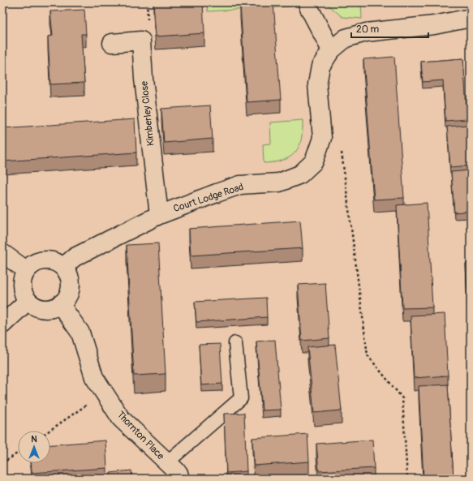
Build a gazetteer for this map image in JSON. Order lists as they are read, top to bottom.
{
  "streets": {
    "street": ["Kimberley Close", "Court Lodge Road", "Thornton Place"]
  },
  "crossings": [
    ["Kimberley Close", "Court Lodge Road"],
    ["Court Lodge Road", "Thornton Place"]
  ],
  "scale_bar": "20 m",
  "north": "top"
}
